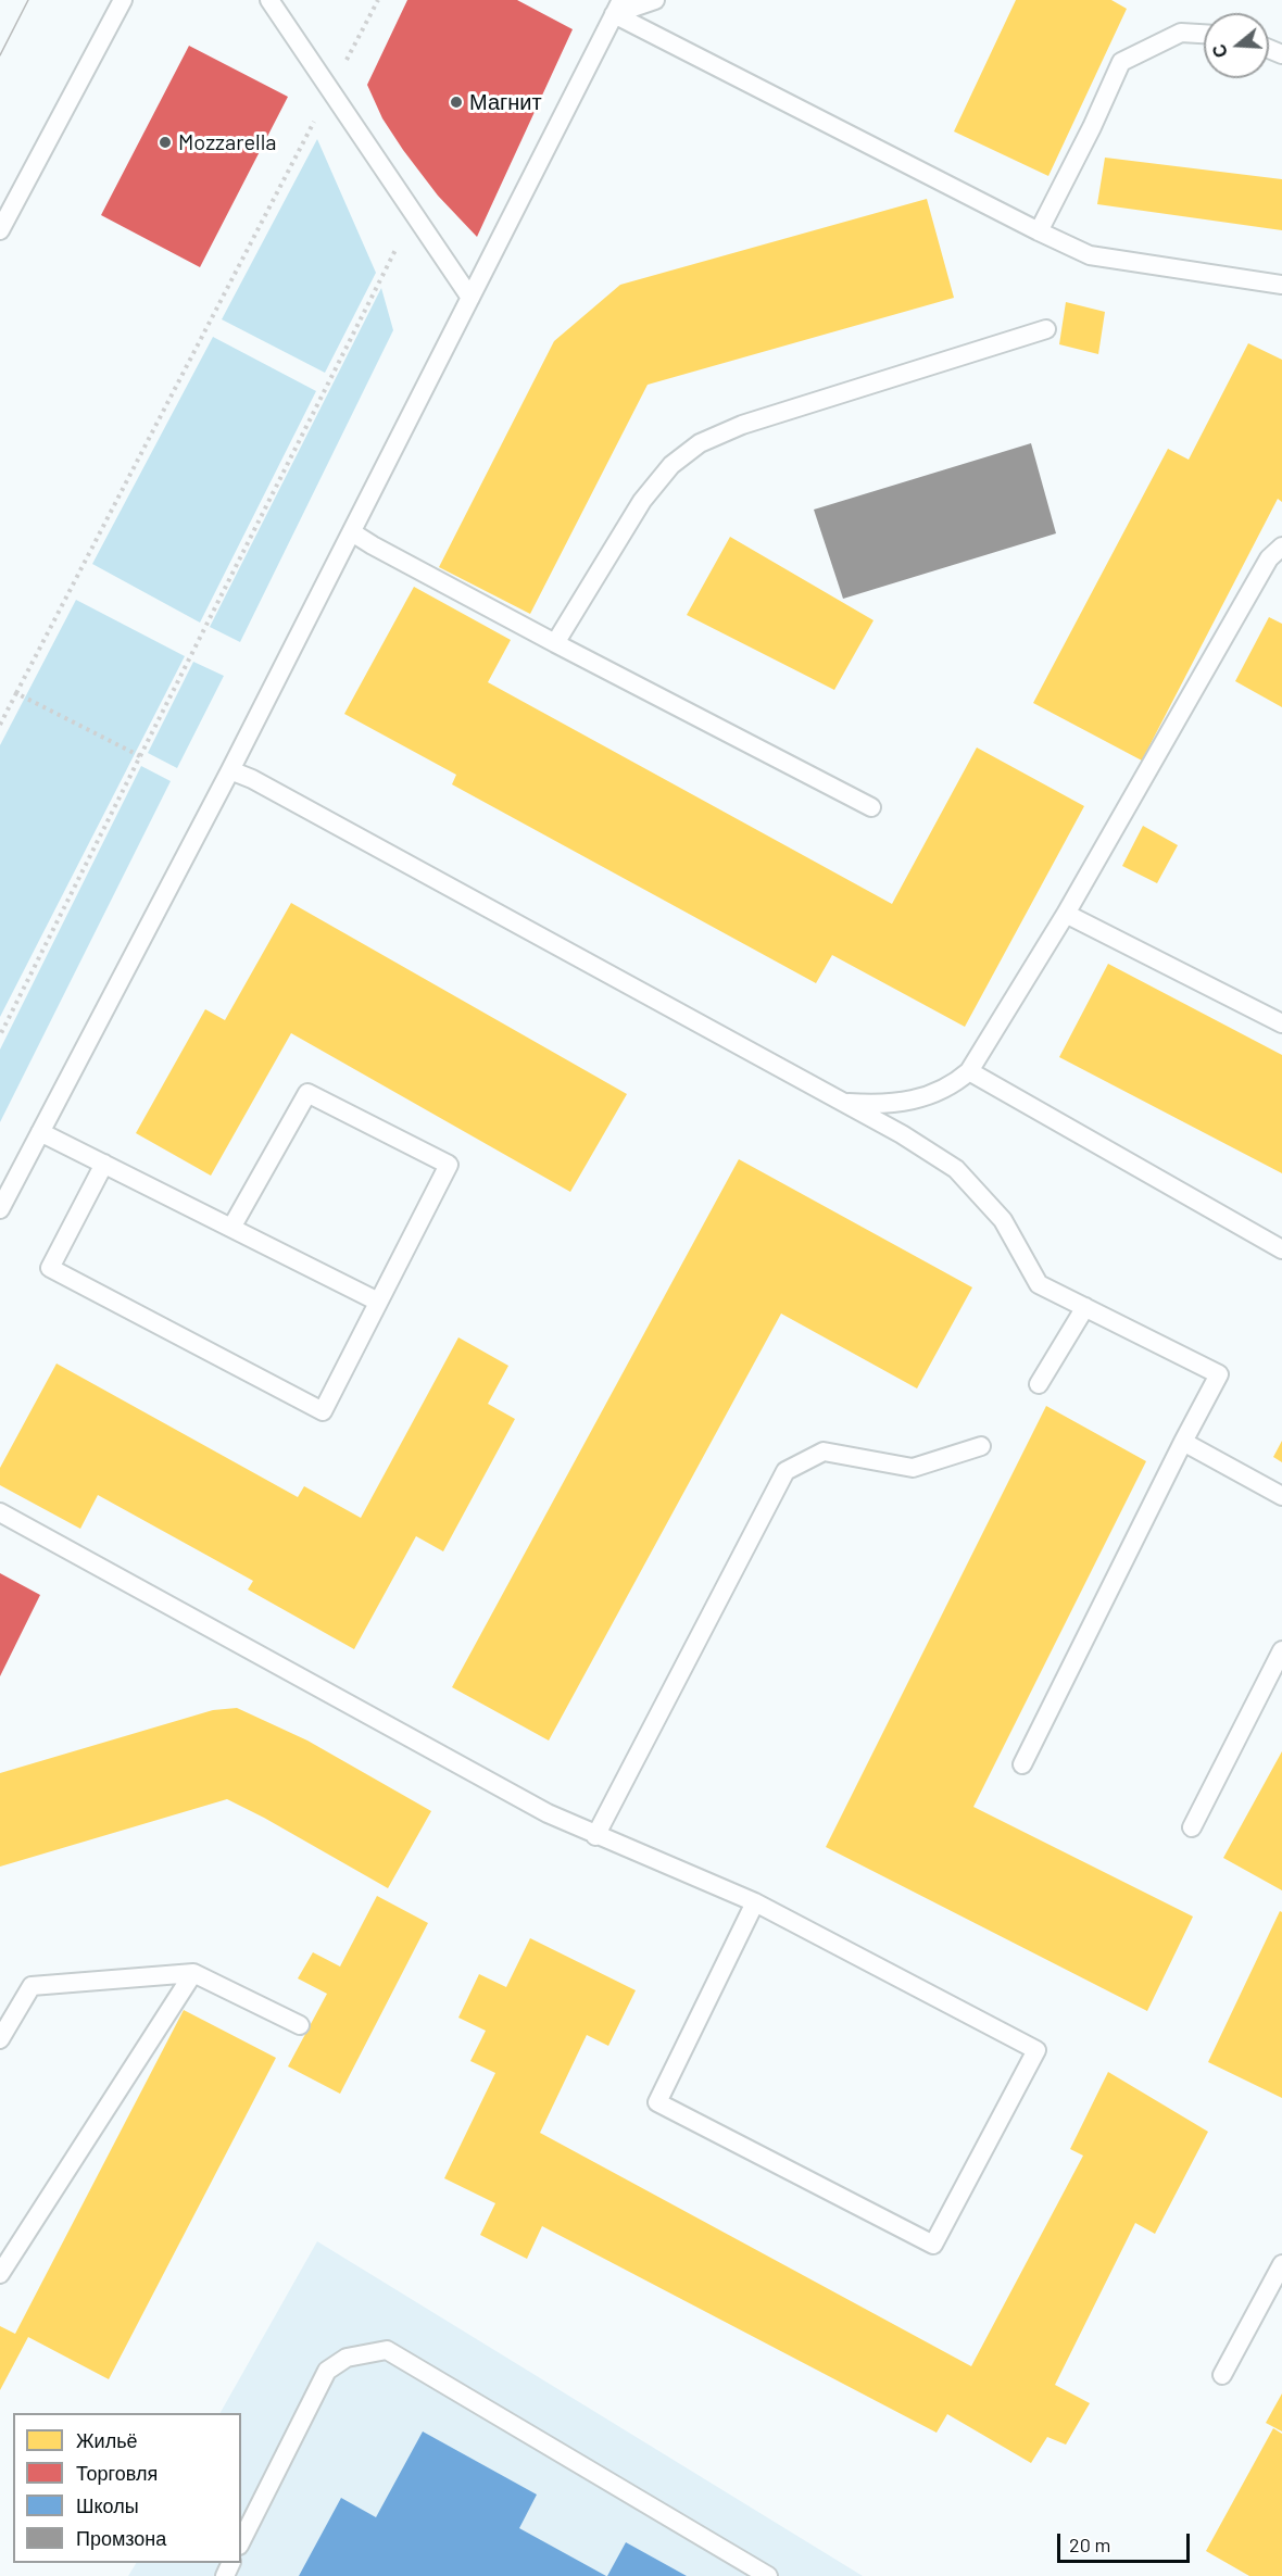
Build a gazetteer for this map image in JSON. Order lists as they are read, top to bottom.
{
  "places": ["Магнит", "Mozzarella"],
  "legend": [
    "Жильё",
    "Торговля",
    "Школы",
    "Промзона"
  ],
  "scale_bar": "20 m",
  "north": "left"
}
